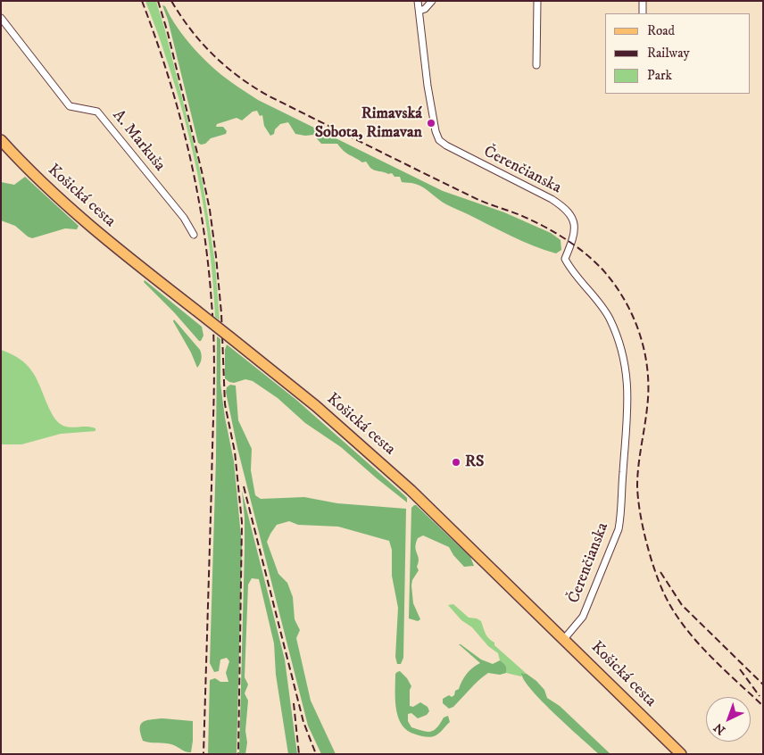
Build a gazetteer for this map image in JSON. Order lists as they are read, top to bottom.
{
  "streets": {
    "main road": ["Košická cesta"],
    "street": ["A. Markuša", "Čerenčianska"]
  },
  "crossings": [
    ["Čerenčianska", "Košická cesta"]
  ],
  "places": ["Rimavská Sobota, Rimavan", "RS"],
  "legend": ["Road", "Railway", "Park"],
  "north": "bottom left"
}
